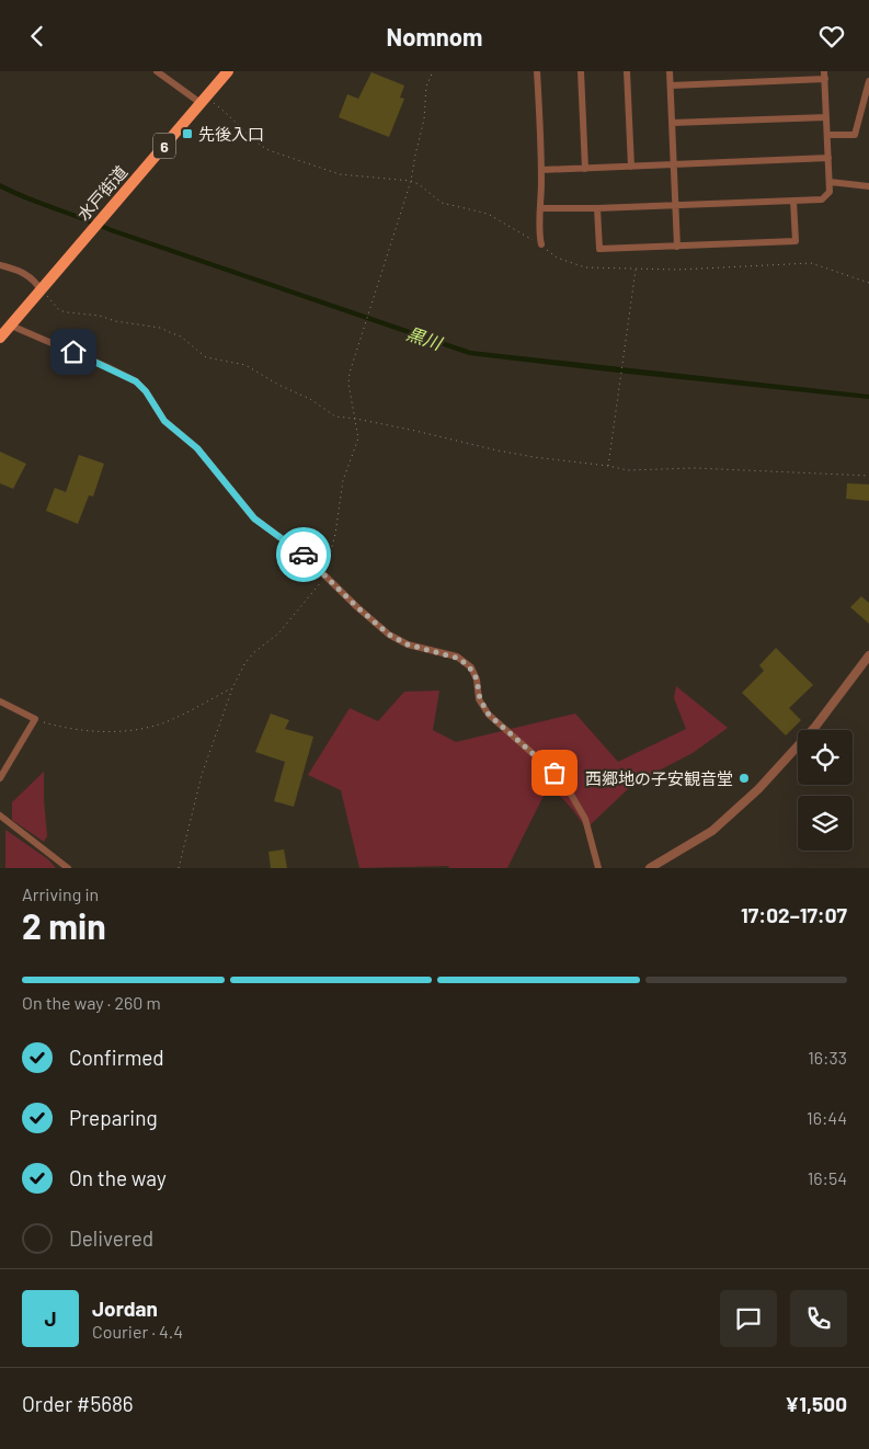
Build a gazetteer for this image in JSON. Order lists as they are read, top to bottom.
{
  "streets": {
    "highway": ["6", "水戸街道"]
  },
  "water": ["黒川"],
  "places": {
    "transit": ["先後入口"],
    "other": ["西郷地の子安観音堂"]
  },
  "page": {
    "header": "Nomnom",
    "heading": ["2 min", "Arriving in", "17:02–17:07"],
    "panel": [
      "Jordan",
      "Courier · 4.4",
      "Order #5686",
      "¥1,500"
    ],
    "bar": "On the way · 260 m",
    "list": [
      ["Confirmed", "16:33"],
      ["Preparing", "16:44"],
      ["On the way", "16:54"],
      "Delivered"
    ],
    "round": "J"
  }
}
